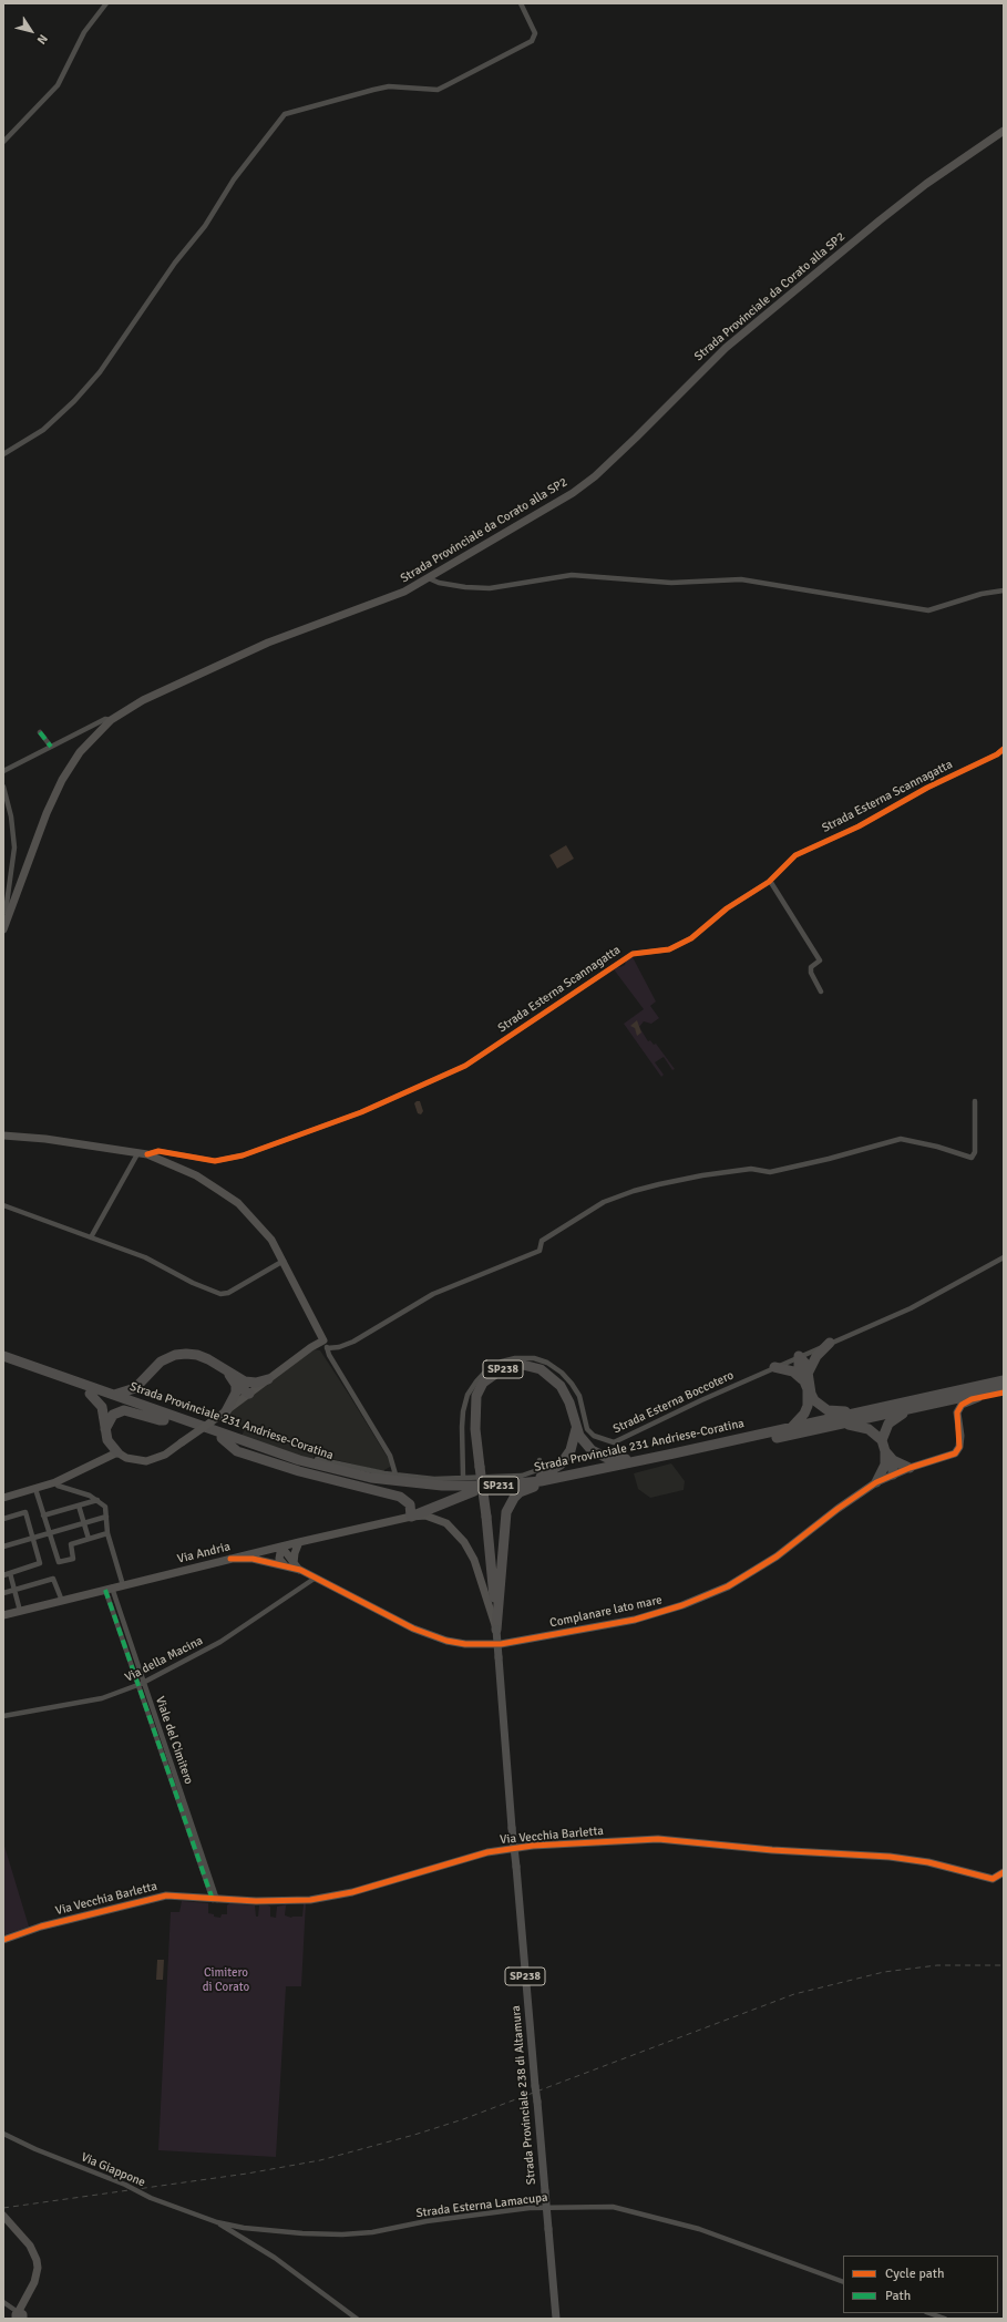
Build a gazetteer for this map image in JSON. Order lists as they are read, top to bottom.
{
  "streets": {
    "highway": ["SP238", "Strada Provinciale 231 Andriese-Coratina", "SP231"],
    "main road": ["Strada Provinciale 238 di Altamura"],
    "street": [
      "Strada Provinciale da Corato alla SP2",
      "Strada Esterna Scannagatta",
      "Strada Esterna Boccotero",
      "Via Andria",
      "Complanare lato mare",
      "Via della Macina",
      "Via Vecchia Barletta",
      "Via Giappone",
      "Strada Esterna Lamacupa"
    ]
  },
  "crossings": [
    ["SP238", "Via Andria"],
    ["SP238", "Strada Provinciale 238 di Altamura"],
    ["Via Andria", "Strada Provinciale 238 di Altamura"],
    ["Complanare lato mare", "Via della Macina"],
    ["Via Giappone", "Strada Esterna Lamacupa"]
  ],
  "parks": ["Cimitero di Corato"],
  "legend": ["Cycle path", "Path"],
  "north": "bottom right"
}
